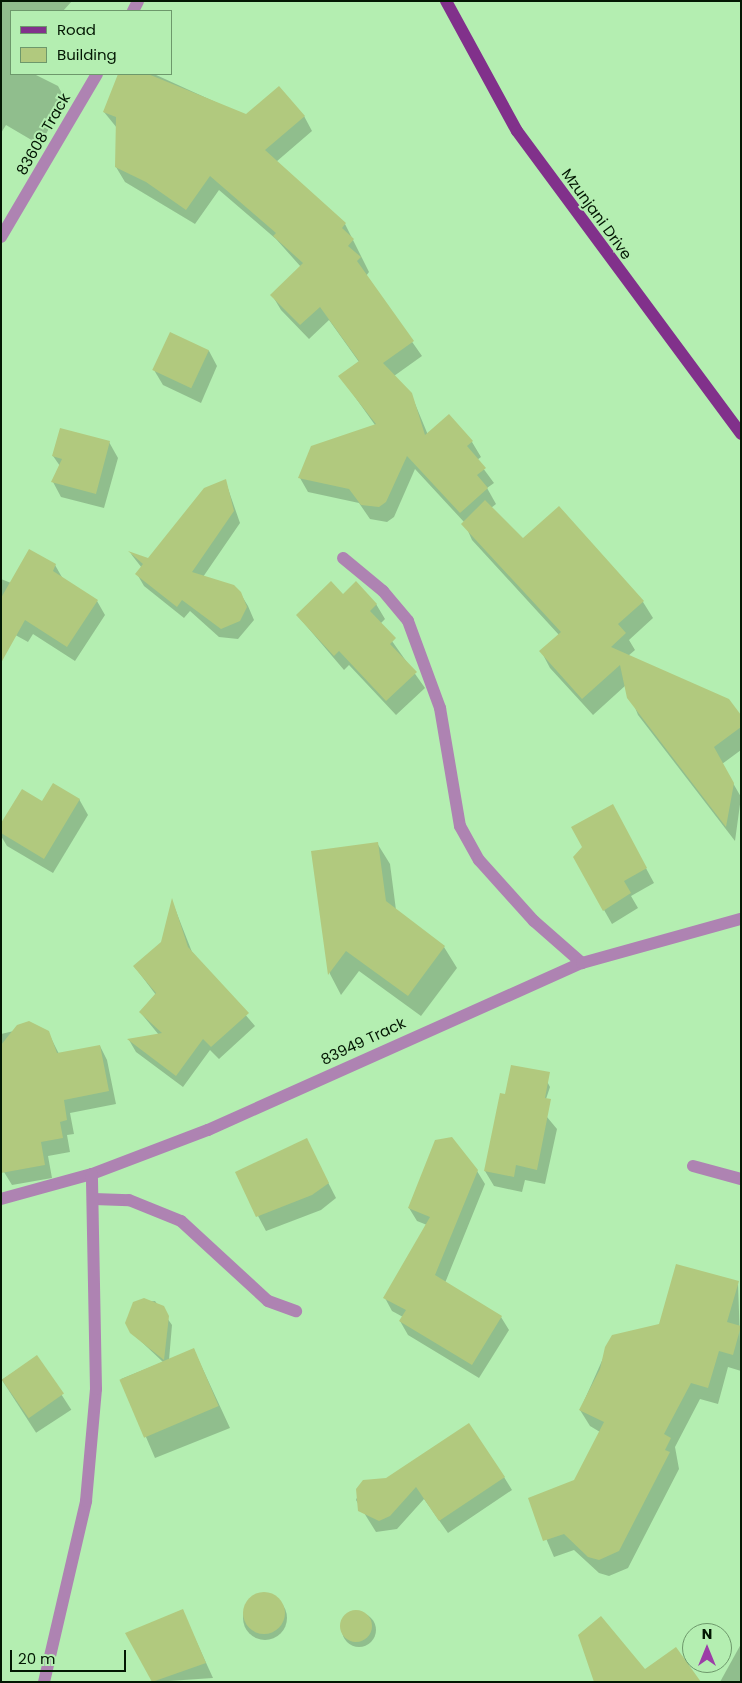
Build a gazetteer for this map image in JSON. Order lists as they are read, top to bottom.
{
  "streets": {
    "main road": ["Mzunjani Drive"],
    "street": ["83608 Track", "83949 Track"]
  },
  "legend": ["Road", "Building"],
  "scale_bar": "20 m",
  "north": "top"
}
